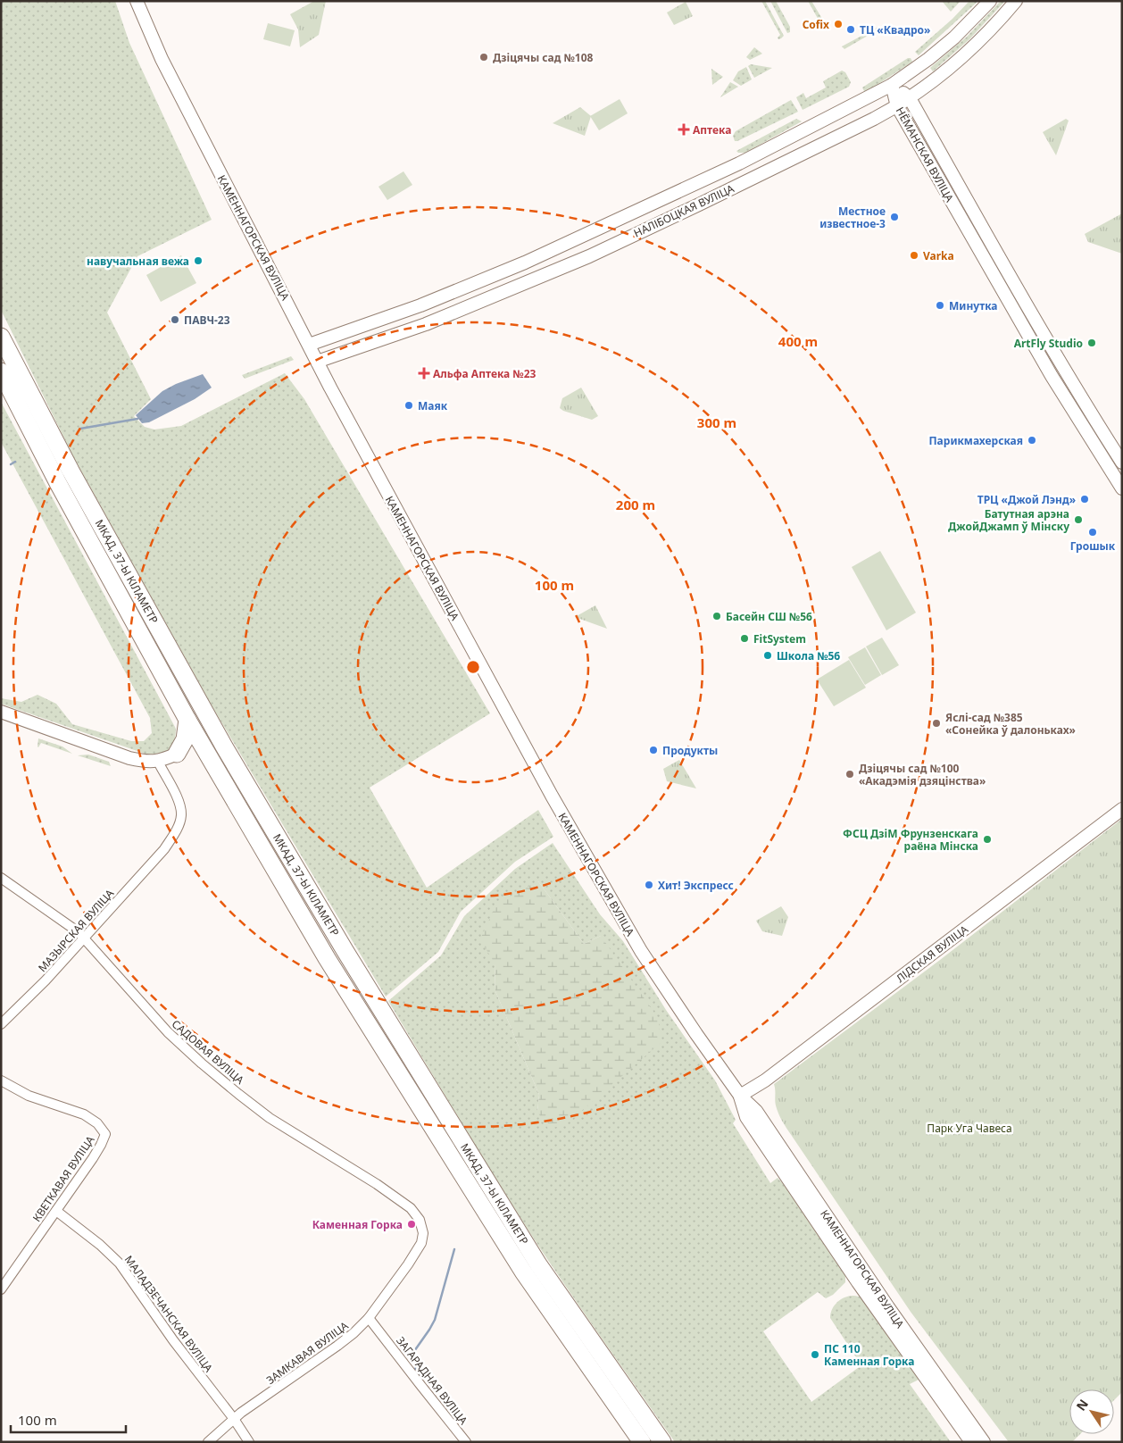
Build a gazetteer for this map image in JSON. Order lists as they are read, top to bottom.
{
  "streets": {
    "highway": ["МКАД, 37-Ы КІЛАМЕТР"],
    "main road": [
      "НЁМАНСКАЯ ВУЛІЦА",
      "НАЛІБОЦКАЯ ВУЛІЦА",
      "КАМЕННАГОРСКАЯ ВУЛІЦА",
      "ЛІДСКАЯ ВУЛІЦА"
    ],
    "street": [
      "МАЗЫРСКАЯ ВУЛІЦА",
      "САДОВАЯ ВУЛІЦА",
      "КВЕТКАВАЯ ВУЛІЦА",
      "МАЛАДЗЕЧАНСКАЯ ВУЛІЦА",
      "ЗАМКАВАЯ ВУЛІЦА",
      "ЗАГАРАДНАЯ ВУЛІЦА"
    ]
  },
  "crossings": [
    ["НЁМАНСКАЯ ВУЛІЦА", "НАЛІБОЦКАЯ ВУЛІЦА"],
    ["НАЛІБОЦКАЯ ВУЛІЦА", "КАМЕННАГОРСКАЯ ВУЛІЦА"],
    ["КАМЕННАГОРСКАЯ ВУЛІЦА", "ЛІДСКАЯ ВУЛІЦА"],
    ["МАЗЫРСКАЯ ВУЛІЦА", "САДОВАЯ ВУЛІЦА"],
    ["САДОВАЯ ВУЛІЦА", "ЗАМКАВАЯ ВУЛІЦА"],
    ["КВЕТКАВАЯ ВУЛІЦА", "МАЛАДЗЕЧАНСКАЯ ВУЛІЦА"],
    ["МАЛАДЗЕЧАНСКАЯ ВУЛІЦА", "ЗАМКАВАЯ ВУЛІЦА"],
    ["ЗАМКАВАЯ ВУЛІЦА", "ЗАГАРАДНАЯ ВУЛІЦА"]
  ],
  "parks": ["Парк Уга Чавеса"],
  "places": {
    "other": [
      "Cofix",
      "ТЦ «Квадро»",
      "Дзіцячы сад №108",
      "Местное известное-3",
      "Varka",
      "навучальная вежа",
      "Минутка",
      "ПАВЧ-23",
      "ArtFly Studio",
      "Маяк",
      "Парикмахерская",
      "ТРЦ «Джой Лэнд»",
      "Батутная арэна ДжойДжамп ў Мінску",
      "Грошык",
      "Басейн СШ №56",
      "FitSystem",
      "Школа №56",
      "Яслі-сад №385 «Сонейка ў далоньках»",
      "Продукты",
      "Дзіцячы сад №100 «Акадэмія дзяцінства»",
      "ФСЦ ДзіМ Фрунзенскага раёна Мінска",
      "Хит! Экспресс",
      "Каменная Горка",
      "ПС 110 Каменная Горка"
    ],
    "health": ["Аптека", "Альфа Аптека №23"]
  },
  "scale_bar": "100 m",
  "north": "top left",
  "rings": [
    "400 m",
    "300 m",
    "200 m",
    "100 m"
  ]
}
